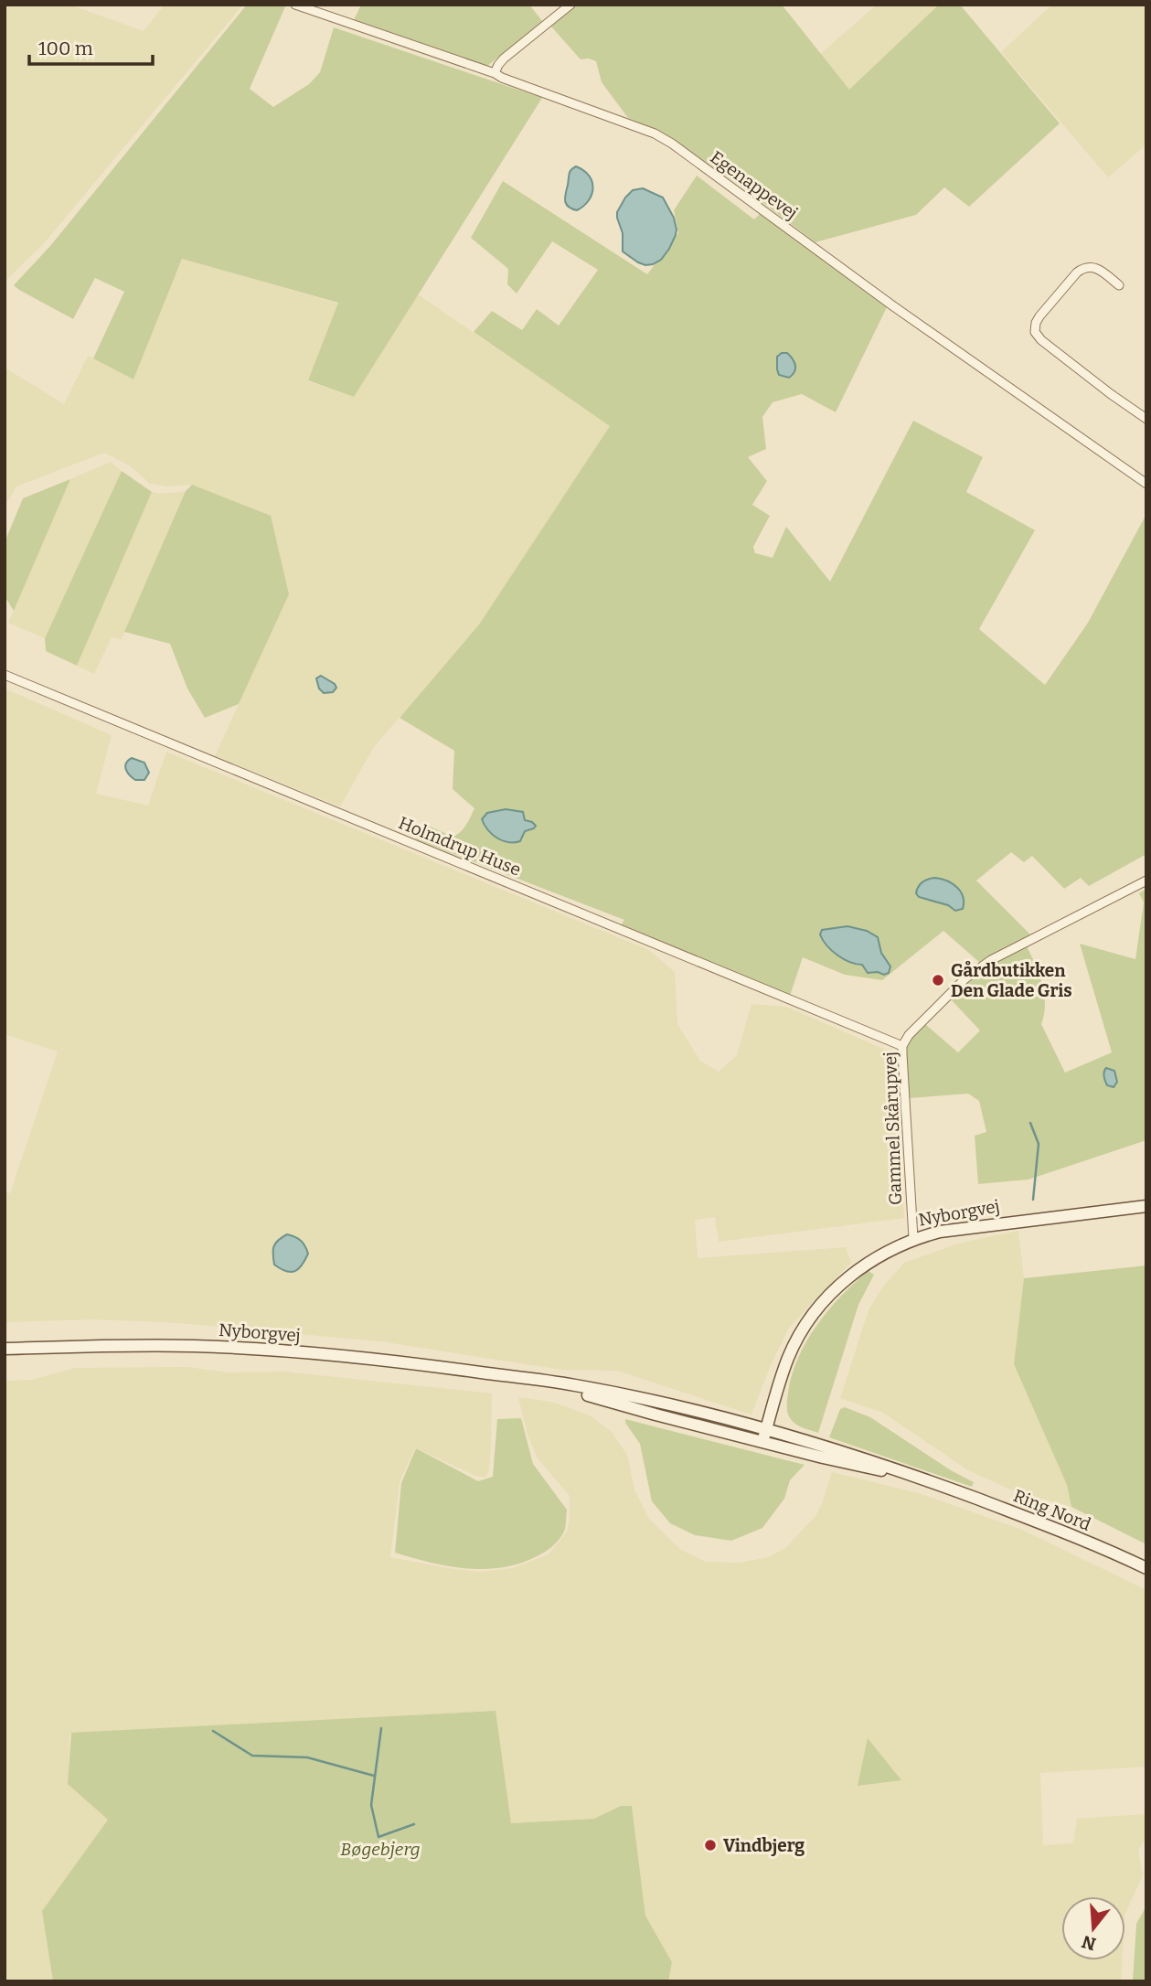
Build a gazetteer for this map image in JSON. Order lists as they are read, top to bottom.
{
  "streets": {
    "main road": ["Nyborgvej", "Ring Nord"],
    "street": ["Egenappevej", "Holmdrup Huse", "Gammel Skårupvej"]
  },
  "crossings": [
    ["Holmdrup Huse", "Gammel Skårupvej"],
    ["Gammel Skårupvej", "Nyborgvej"],
    ["Nyborgvej", "Ring Nord"]
  ],
  "parks": ["Bøgebjerg"],
  "places": ["Gårdbutikken Den Glade Gris", "Vindbjerg"],
  "scale_bar": "100 m",
  "north": "bottom"
}
